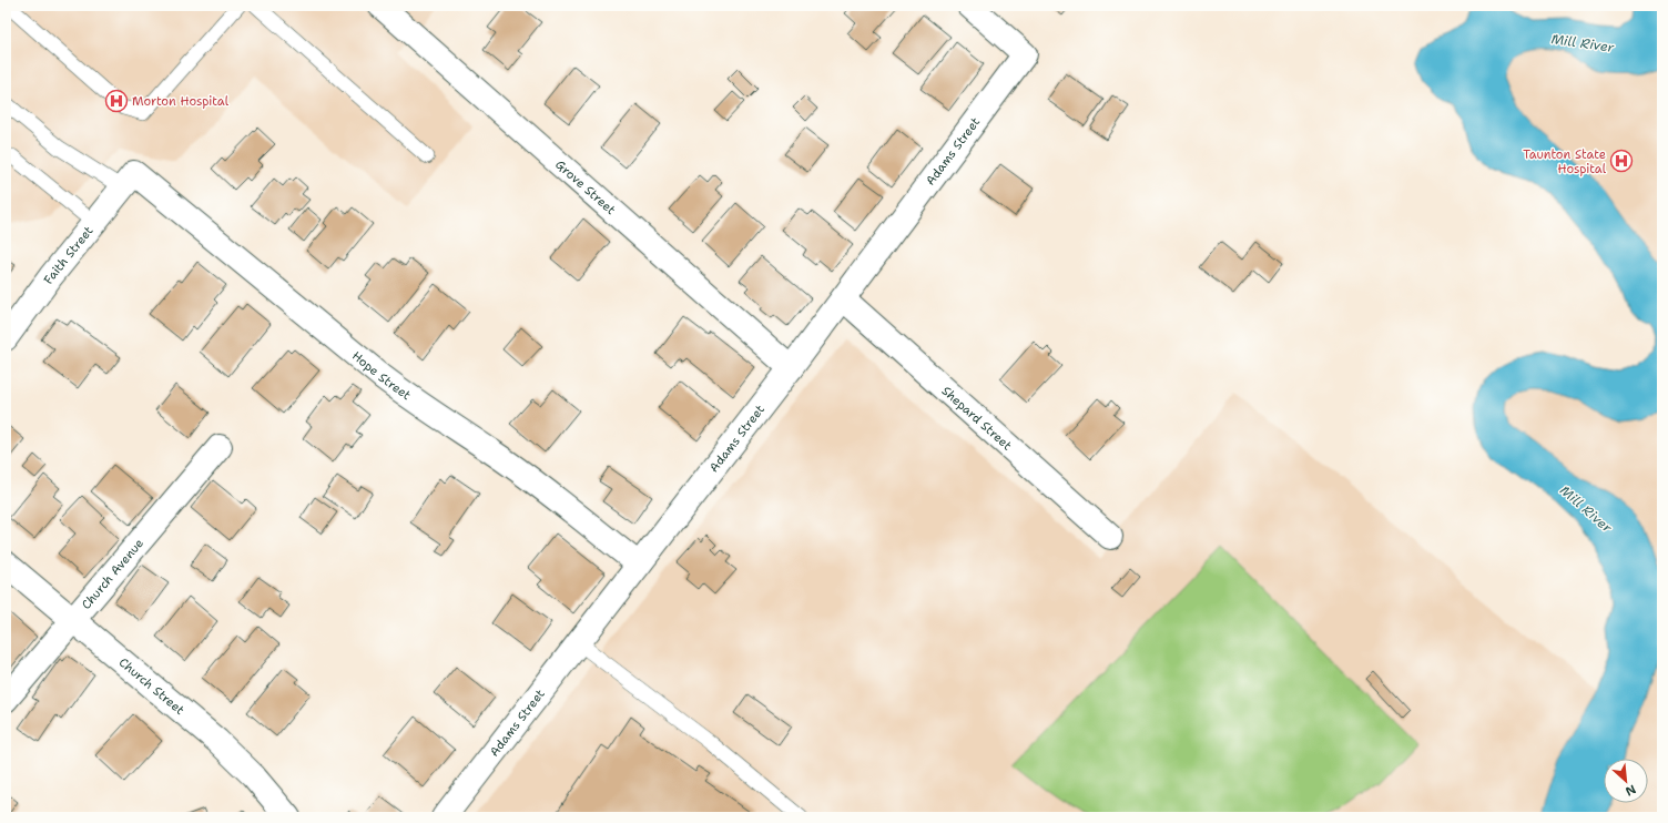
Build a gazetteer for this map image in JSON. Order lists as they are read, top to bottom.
{
  "streets": {
    "street": [
      "Adams Street",
      "Grove Street",
      "Faith Street",
      "Hope Street",
      "Shepard Street",
      "Church Avenue",
      "Church Street"
    ]
  },
  "crossings": [
    ["Adams Street", "Grove Street"],
    ["Adams Street", "Hope Street"],
    ["Adams Street", "Shepard Street"],
    ["Faith Street", "Hope Street"],
    ["Church Avenue", "Church Street"]
  ],
  "water": ["Mill River"],
  "places": {
    "hospital": ["Morton Hospital", "Taunton State Hospital"]
  },
  "north": "bottom right"
}
